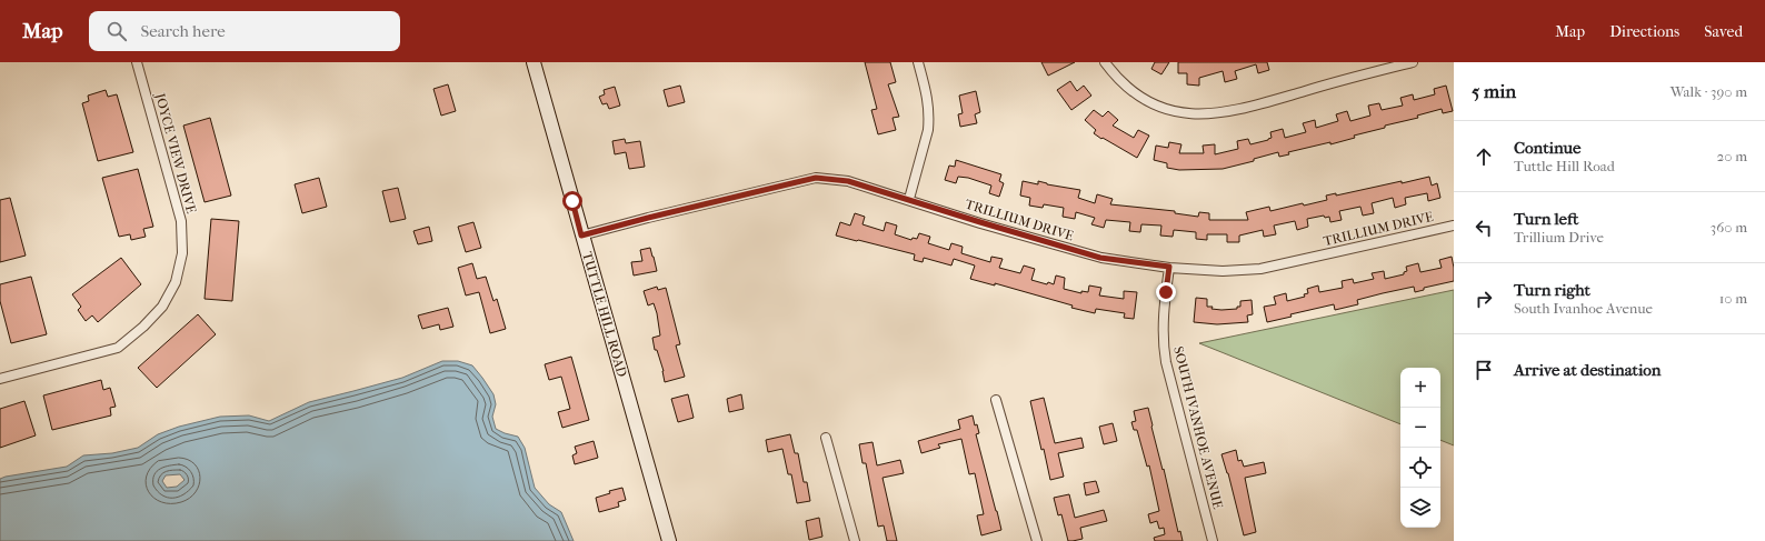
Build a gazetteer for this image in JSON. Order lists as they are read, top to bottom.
{
  "streets": {
    "main road": ["TUTTLE HILL ROAD"],
    "street": ["JOYCE VIEW DRIVE", "TRILLIUM DRIVE", "SOUTH IVANHOE AVENUE"]
  },
  "crossings": [
    ["TRILLIUM DRIVE", "TUTTLE HILL ROAD"],
    ["TRILLIUM DRIVE", "SOUTH IVANHOE AVENUE"]
  ],
  "page": {
    "header": "Map",
    "search": "Search here",
    "nav": ["Map", "Directions", "Saved"],
    "heading": ["5 min", "Walk · 390 m"],
    "list": [
      ["Continue", "Tuttle Hill Road", "20 m"],
      ["Turn left", "Trillium Drive", "360 m"],
      ["Turn right", "South Ivanhoe Avenue", "10 m"],
      "Arrive at destination"
    ],
    "map_buttons": ["+", "−"]
  }
}
